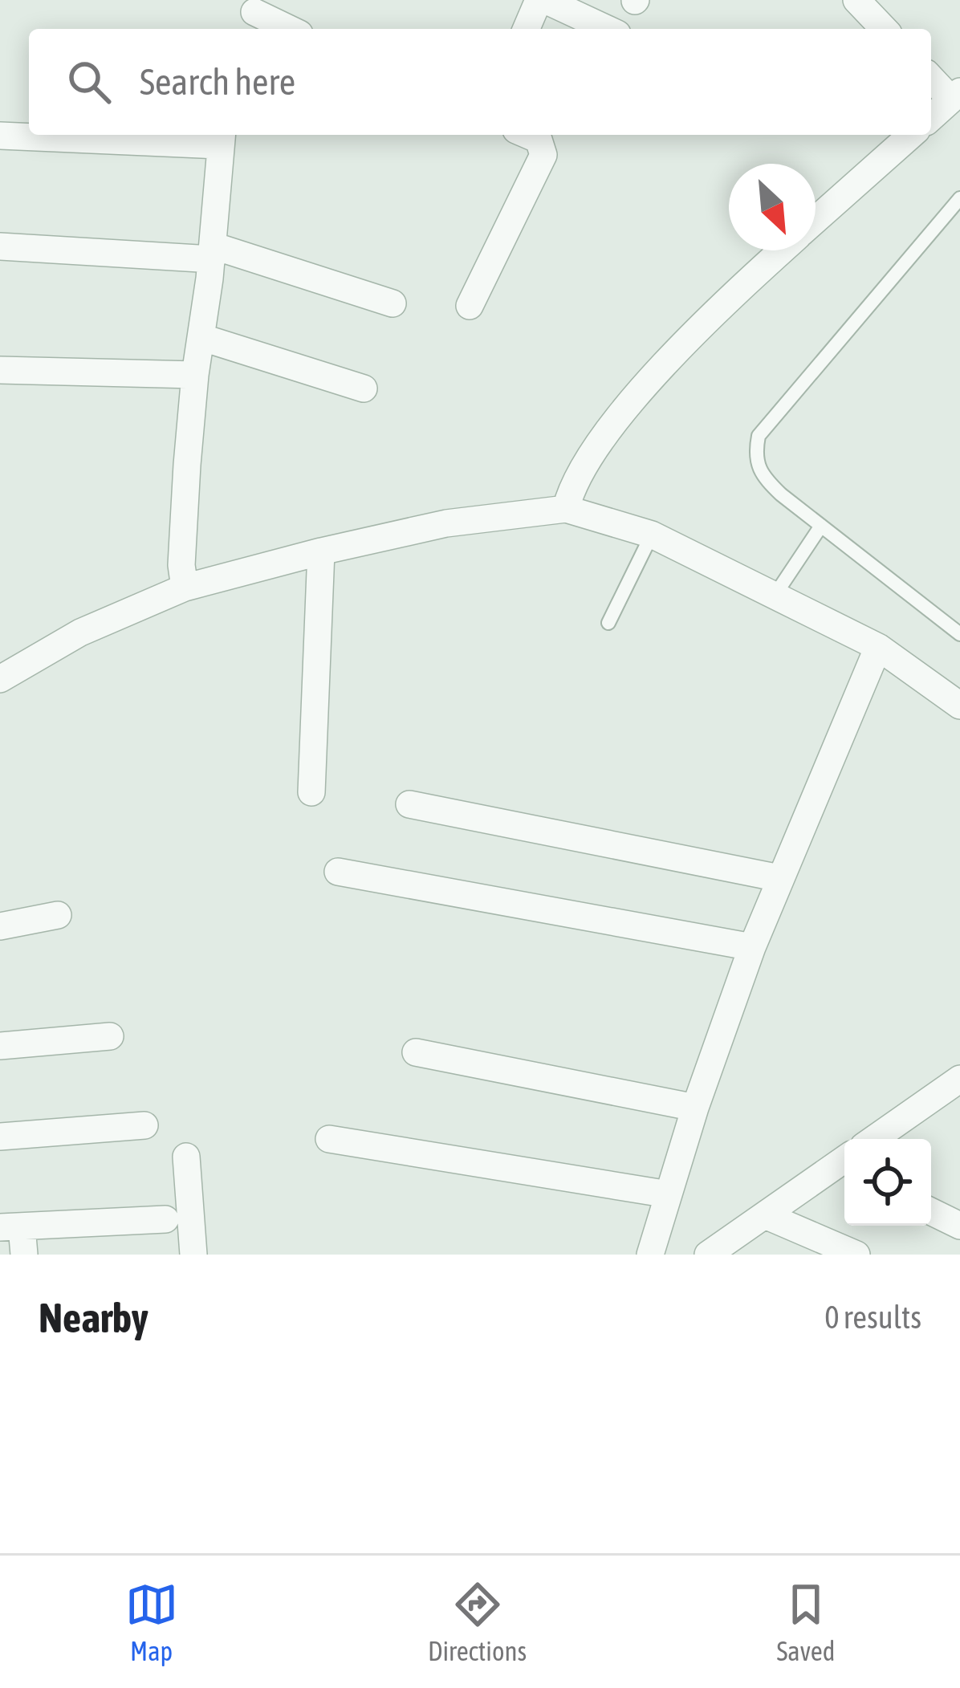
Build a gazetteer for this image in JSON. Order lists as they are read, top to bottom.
{
  "north": "bottom right",
  "page": {
    "search": "Search here",
    "heading": ["Nearby", "0 results"],
    "nav": ["Map", "Directions", "Saved"]
  }
}
